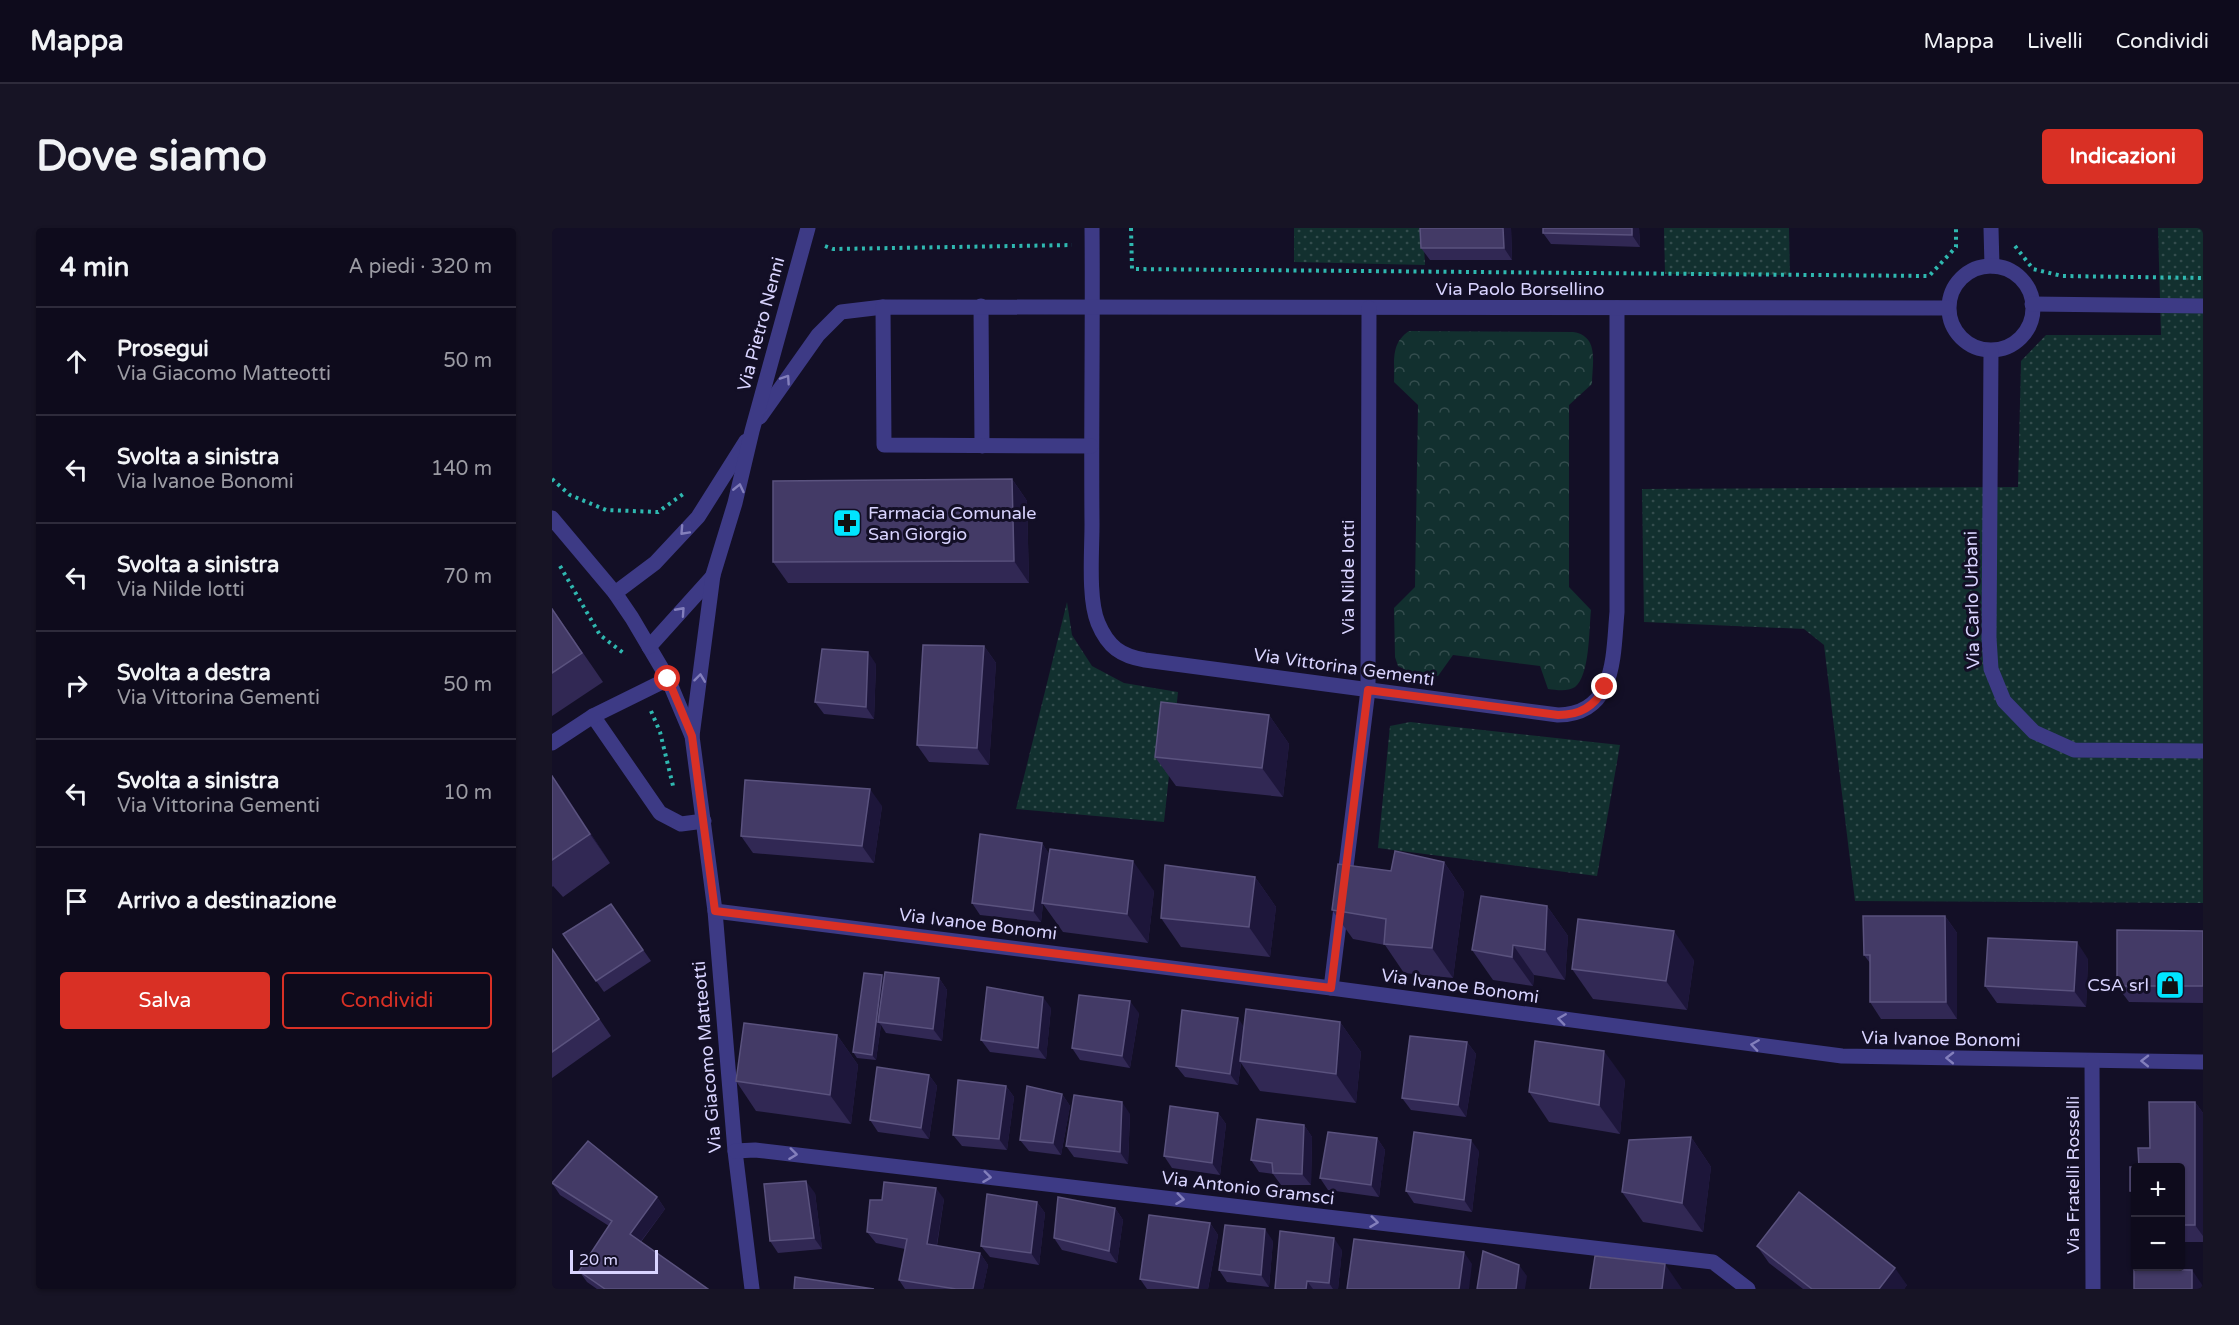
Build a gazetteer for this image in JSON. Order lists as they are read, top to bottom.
{
  "streets": {
    "street": [
      "Via Paolo Borsellino",
      "Via Pietro Nenni",
      "Via Nilde Iotti",
      "Via Carlo Urbani",
      "Via Vittorina Gementi",
      "Via Ivanoe Bonomi",
      "Via Giacomo Matteotti",
      "Via Fratelli Rosselli",
      "Via Antonio Gramsci"
    ]
  },
  "crossings": [
    ["Via Paolo Borsellino", "Via Pietro Nenni"],
    ["Via Paolo Borsellino", "Via Nilde Iotti"],
    ["Via Paolo Borsellino", "Via Carlo Urbani"],
    ["Via Paolo Borsellino", "Via Vittorina Gementi"],
    ["Via Pietro Nenni", "Via Giacomo Matteotti"],
    ["Via Nilde Iotti", "Via Vittorina Gementi"],
    ["Via Nilde Iotti", "Via Ivanoe Bonomi"],
    ["Via Ivanoe Bonomi", "Via Giacomo Matteotti"],
    ["Via Ivanoe Bonomi", "Via Fratelli Rosselli"],
    ["Via Giacomo Matteotti", "Via Antonio Gramsci"]
  ],
  "one_way": ["Via Ivanoe Bonomi", "Via Antonio Gramsci"],
  "places": {
    "pharmacy": ["Farmacia Comunale San Giorgio"],
    "shop": ["CSA srl"]
  },
  "scale_bar": "20 m",
  "page": {
    "header": "Mappa",
    "nav": ["Mappa", "Livelli", "Condividi"],
    "buttons": [
      "Indicazioni",
      ["Salva", "Condividi"]
    ],
    "title": "Dove siamo",
    "heading": ["4 min", "A piedi · 320 m"],
    "list": [
      ["Prosegui", "Via Giacomo Matteotti", "50 m"],
      ["Svolta a sinistra", "Via Ivanoe Bonomi", "140 m"],
      ["Svolta a sinistra", "Via Nilde Iotti", "70 m"],
      ["Svolta a destra", "Via Vittorina Gementi", "50 m"],
      ["Svolta a sinistra", "Via Vittorina Gementi", "10 m"],
      "Arrivo a destinazione"
    ],
    "map_buttons": ["+", "−"],
    "scale": "20 m"
  }
}
